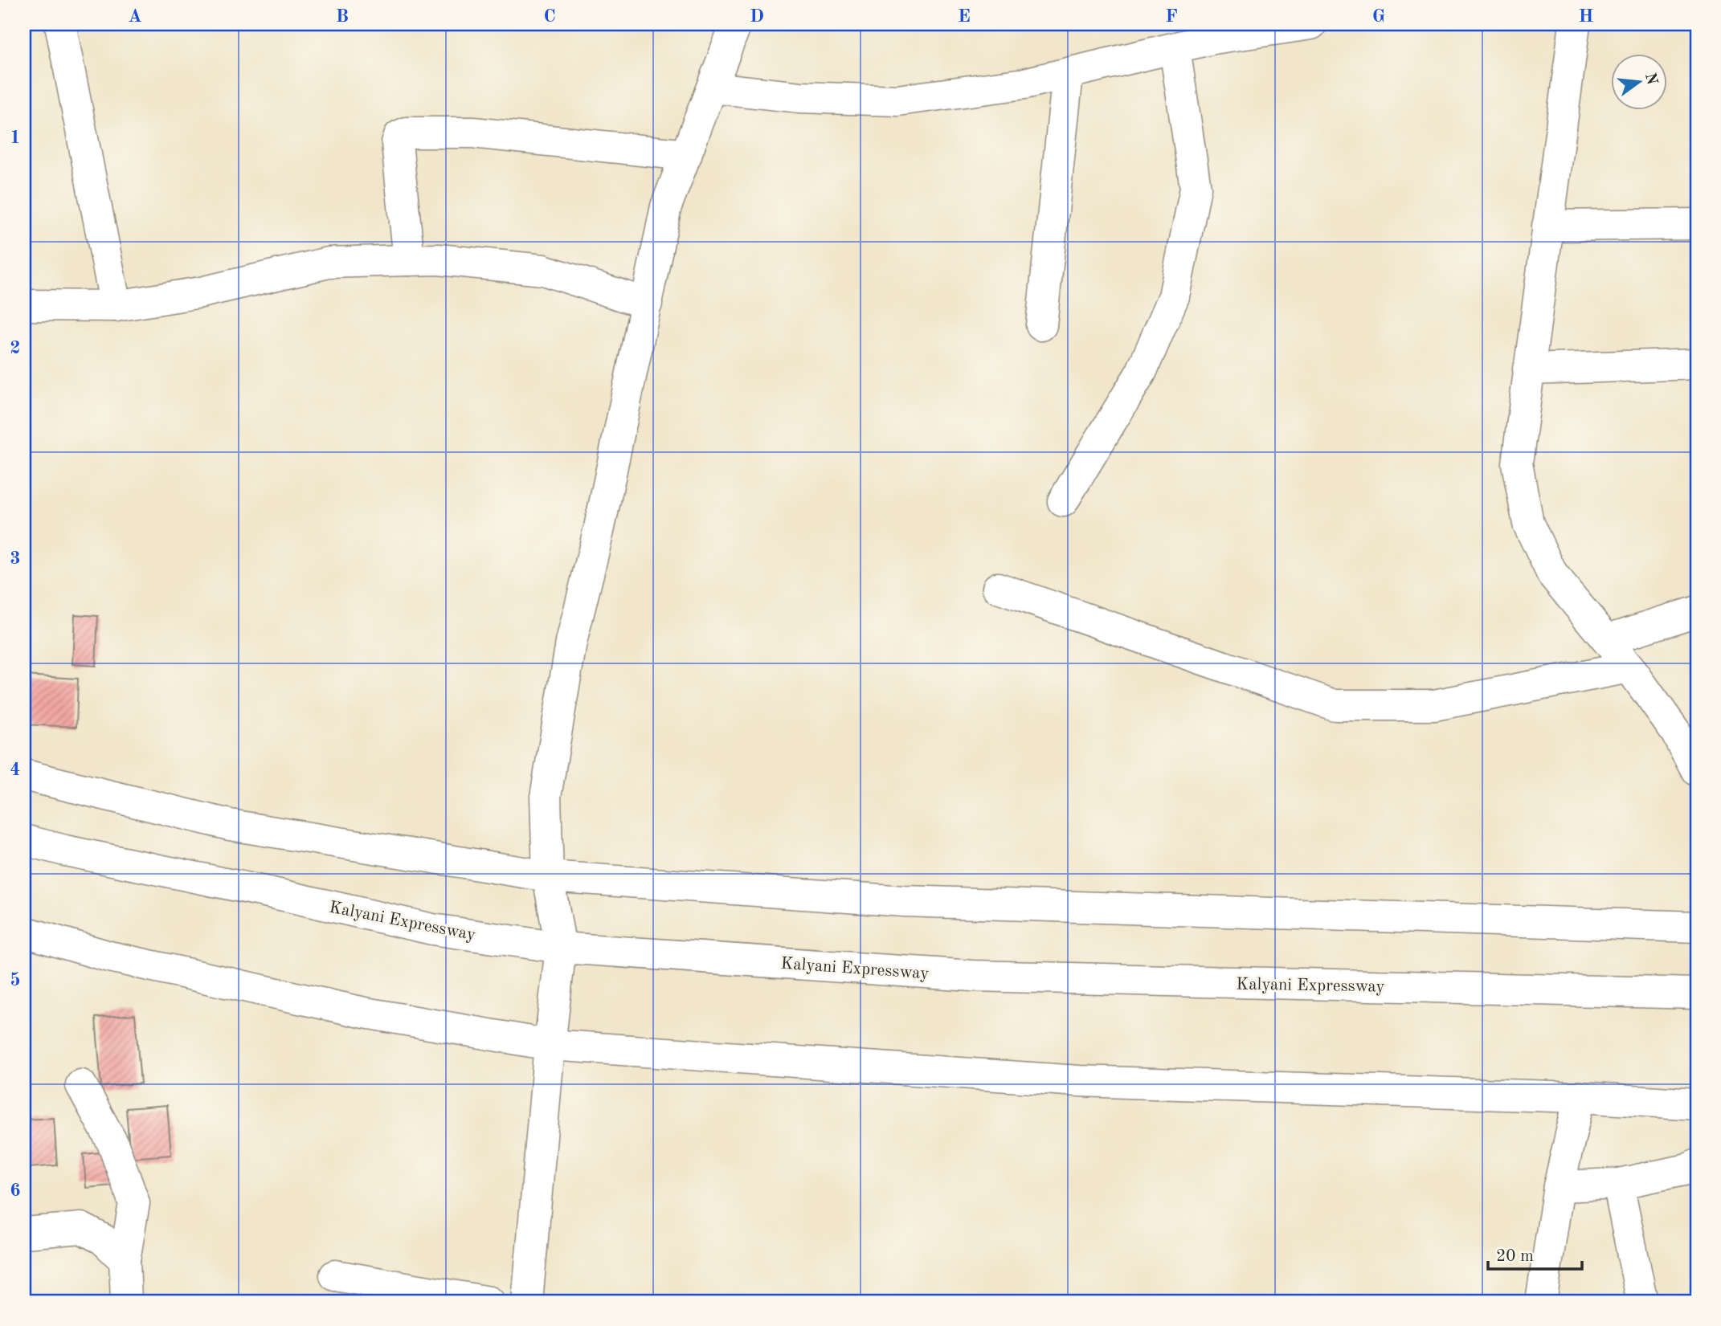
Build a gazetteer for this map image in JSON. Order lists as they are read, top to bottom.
{
  "streets": {
    "main road": ["Kalyani Expressway"]
  },
  "scale_bar": "20 m",
  "north": "right",
  "grid": {
    "columns": [
      "A",
      "B",
      "C",
      "D",
      "E",
      "F",
      "G",
      "H"
    ],
    "rows": [
      "1",
      "2",
      "3",
      "4",
      "5",
      "6"
    ]
  }
}
